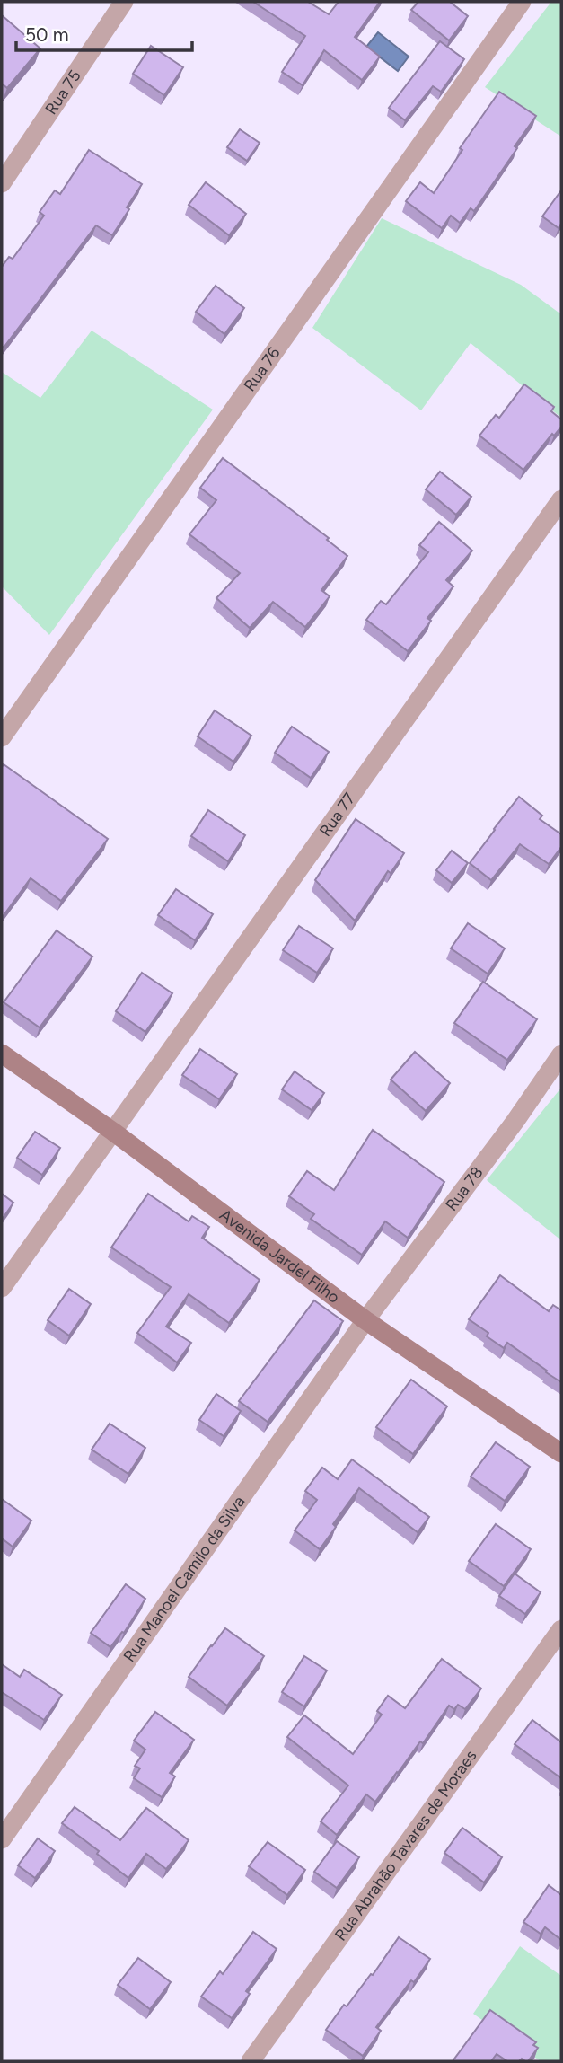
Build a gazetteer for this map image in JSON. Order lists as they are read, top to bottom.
{
  "streets": {
    "main road": ["Avenida Jardel Filho"],
    "street": [
      "Rua 75",
      "Rua 76",
      "Rua 77",
      "Rua 78",
      "Rua Manoel Camilo da Silva",
      "Rua Abrahão Tavares de Moraes"
    ]
  },
  "crossings": [
    ["Rua 77", "Avenida Jardel Filho"],
    ["Rua 78", "Avenida Jardel Filho"],
    ["Rua 78", "Rua Manoel Camilo da Silva"],
    ["Avenida Jardel Filho", "Rua Manoel Camilo da Silva"]
  ],
  "scale_bar": "50 m"
}
